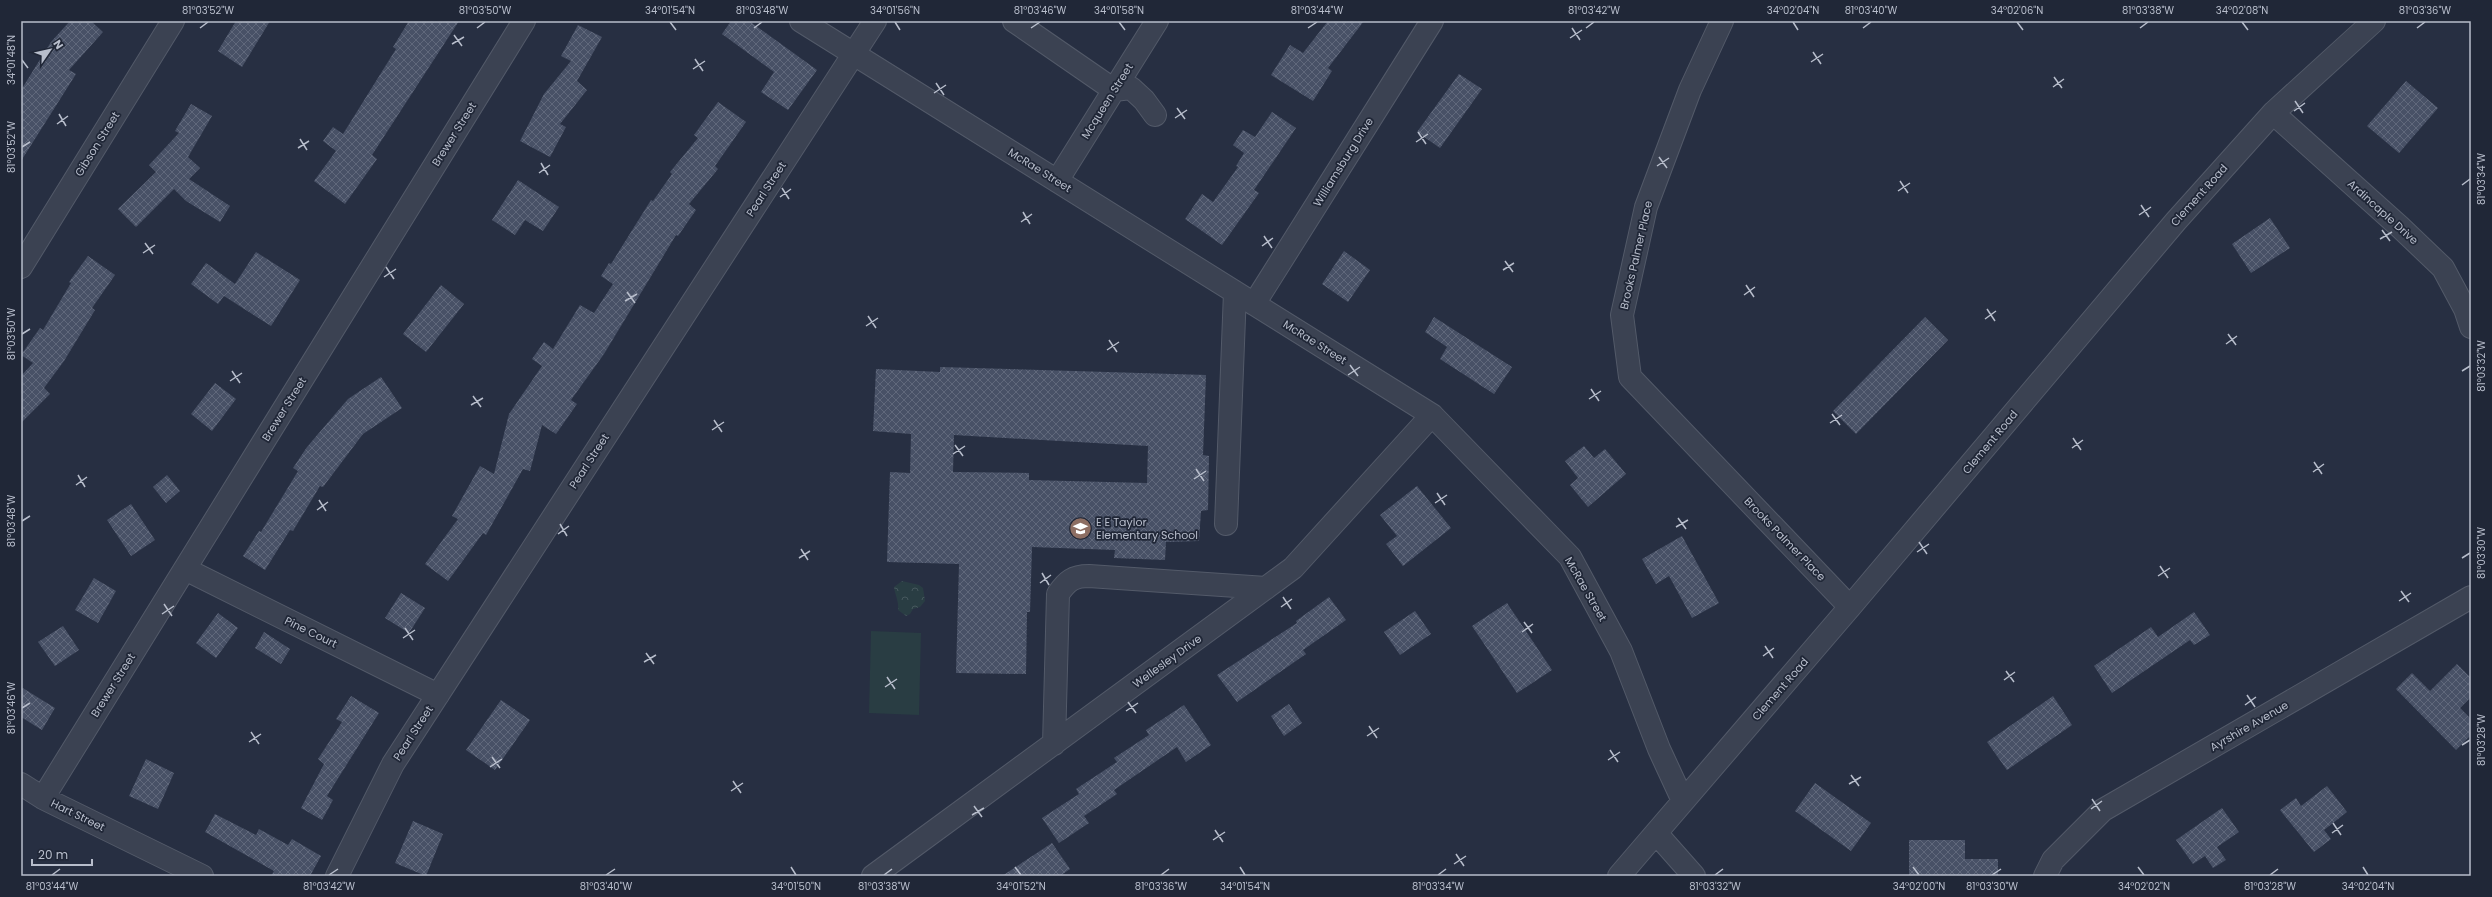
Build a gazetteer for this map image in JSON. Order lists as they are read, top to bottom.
{
  "streets": {
    "street": [
      "Mcqueen Street",
      "Brewer Street",
      "Gibson Street",
      "Williamsburg Drive",
      "McRae Street",
      "Pearl Street",
      "Clement Road",
      "Ardincaple Drive",
      "Brooks Palmer Place",
      "Pine Court",
      "Wellesley Drive",
      "Ayrshire Avenue",
      "Hart Street"
    ]
  },
  "crossings": [
    ["Mcqueen Street", "McRae Street"],
    ["Brewer Street", "Pine Court"],
    ["Brewer Street", "Hart Street"],
    ["Williamsburg Drive", "McRae Street"],
    ["McRae Street", "Pearl Street"],
    ["McRae Street", "Clement Road"],
    ["McRae Street", "Wellesley Drive"],
    ["Pearl Street", "Pine Court"],
    ["Clement Road", "Ardincaple Drive"],
    ["Clement Road", "Brooks Palmer Place"]
  ],
  "places": {
    "school or university": ["E E Taylor Elementary School"]
  },
  "scale_bar": "20 m",
  "north": "top right",
  "coordinates": [
    "81°03'52\"W",
    "81°03'50\"W",
    "34°01'54\"N",
    "81°03'48\"W",
    "34°01'56\"N",
    "81°03'46\"W",
    "34°01'58\"N",
    "81°03'44\"W",
    "81°03'42\"W",
    "34°02'04\"N",
    "81°03'40\"W",
    "34°02'06\"N",
    "81°03'38\"W",
    "34°02'08\"N",
    "81°03'36\"W",
    "34°01'48\"N",
    "81°03'34\"W",
    "81°03'32\"W",
    "81°03'30\"W",
    "81°03'28\"W",
    "34°01'50\"N",
    "34°01'52\"N",
    "34°02'00\"N",
    "34°02'02\"N"
  ]
}
